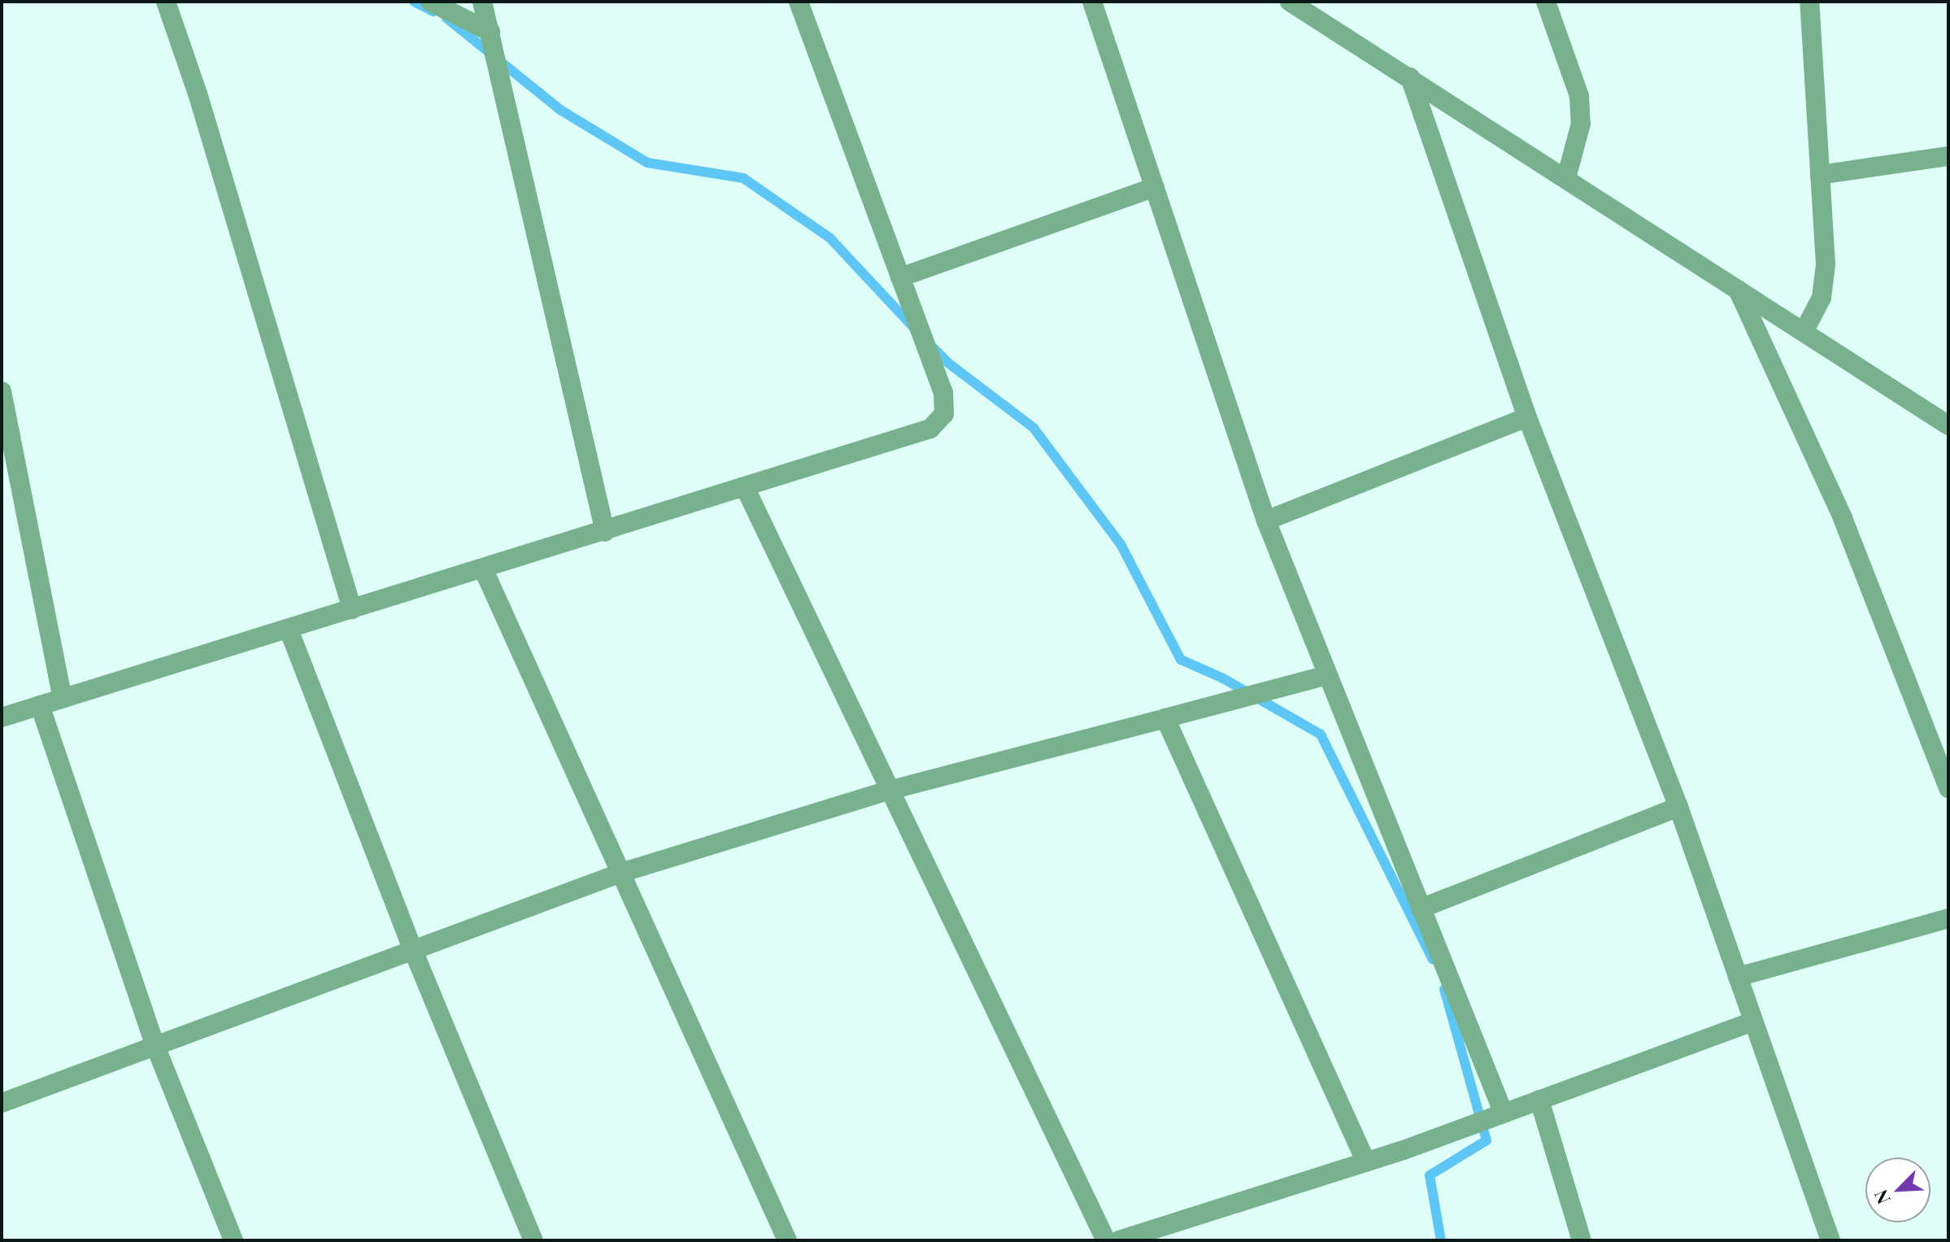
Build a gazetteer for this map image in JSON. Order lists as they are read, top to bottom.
{
  "north": "bottom left"
}
